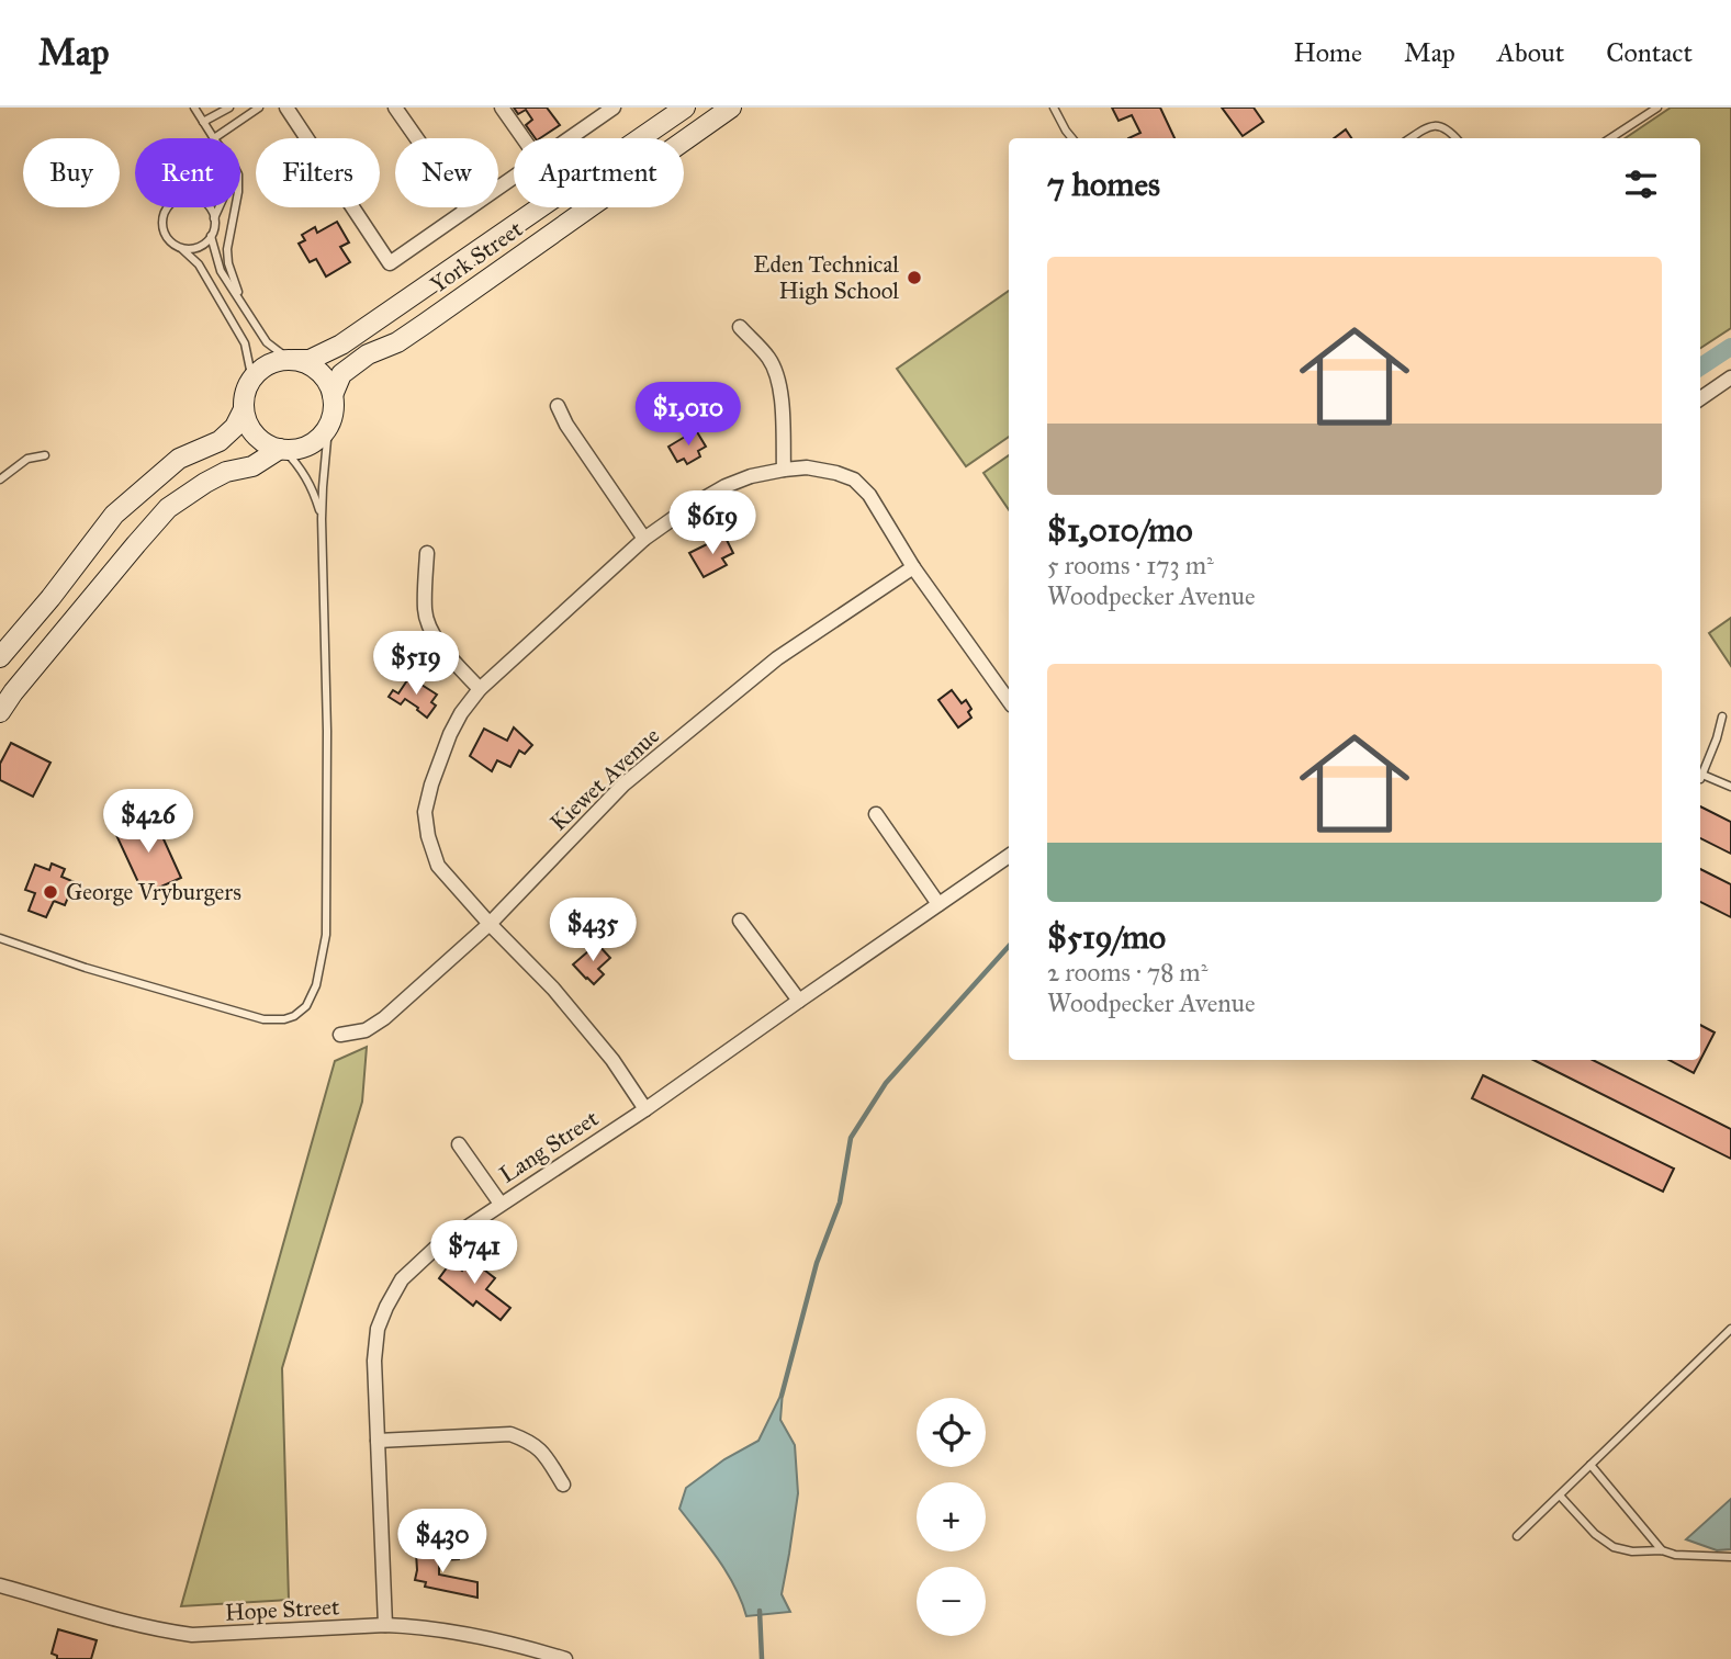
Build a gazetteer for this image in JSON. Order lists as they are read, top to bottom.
{
  "streets": {
    "main road": ["York Street"],
    "street": ["Kiewet Avenue", "Lang Street", "Hope Street"]
  },
  "crossings": [
    ["Lang Street", "Hope Street"]
  ],
  "places": ["Eden Technical High School", "George Vryburgers"],
  "page": {
    "header": "Map",
    "nav": [
      "Home",
      "Map",
      "About",
      "Contact"
    ],
    "chip": [
      "Buy",
      "Rent",
      "Filters",
      "New",
      "Apartment"
    ],
    "heading": "7 homes",
    "list": [
      {
        "name": "$1,010/mo",
        "note": "5 rooms · 173 m² · Woodpecker Avenue"
      },
      {
        "name": "$519/mo",
        "note": "2 rooms · 78 m² · Woodpecker Avenue"
      }
    ],
    "price": [
      "$1,010",
      "$619",
      "$519",
      "$426",
      "$435",
      "$741",
      "$430"
    ],
    "map_buttons": ["+", "−"]
  }
}
